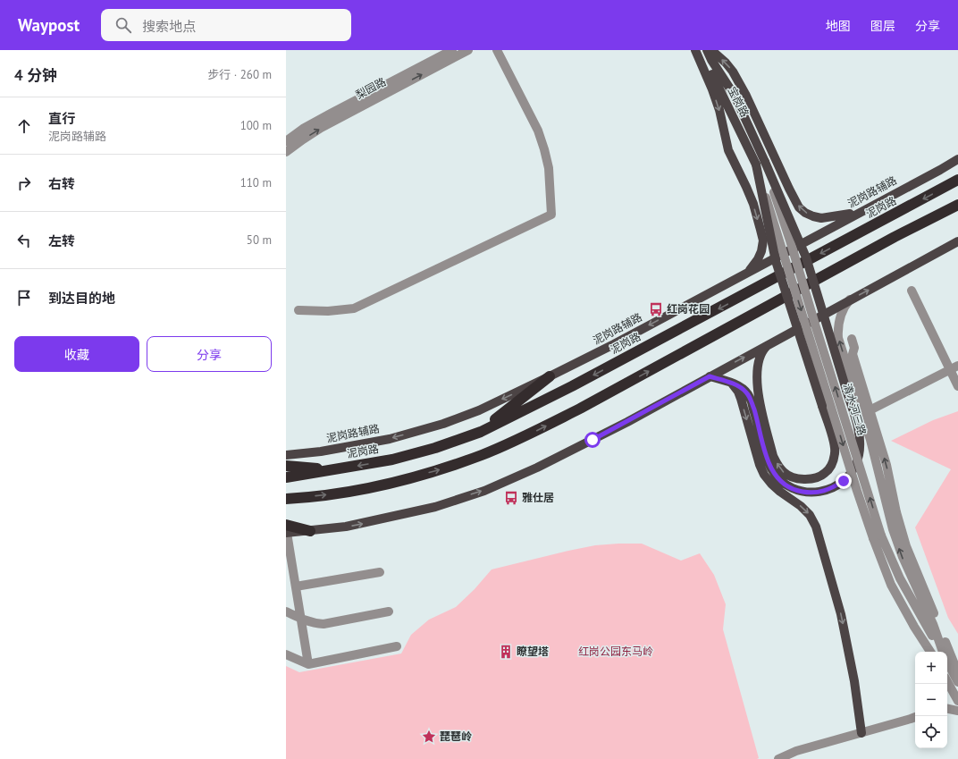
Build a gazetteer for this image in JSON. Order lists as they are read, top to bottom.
{
  "streets": {
    "highway": ["泥岗路"],
    "main road": ["宝岗路", "泥岗路辅路"],
    "street": ["梨园路", "清水河三路"]
  },
  "crossings": [
    ["宝岗路", "清水河三路"]
  ],
  "parks": ["红岗公园东马岭"],
  "places": {
    "bus stop": ["红岗花园", "雅仕居"],
    "building": ["瞭望塔"],
    "place": ["琵琶岭"]
  },
  "page": {
    "header": "Waypost",
    "search": "搜索地点",
    "nav": ["地图", "图层", "分享"],
    "heading": ["4 分钟", "步行 · 260 m"],
    "list": [
      ["直行", "泥岗路辅路", "100 m"],
      ["右转", "110 m"],
      ["左转", "50 m"],
      "到达目的地"
    ],
    "buttons": ["收藏", "分享"],
    "map_buttons": ["+", "−"]
  }
}
